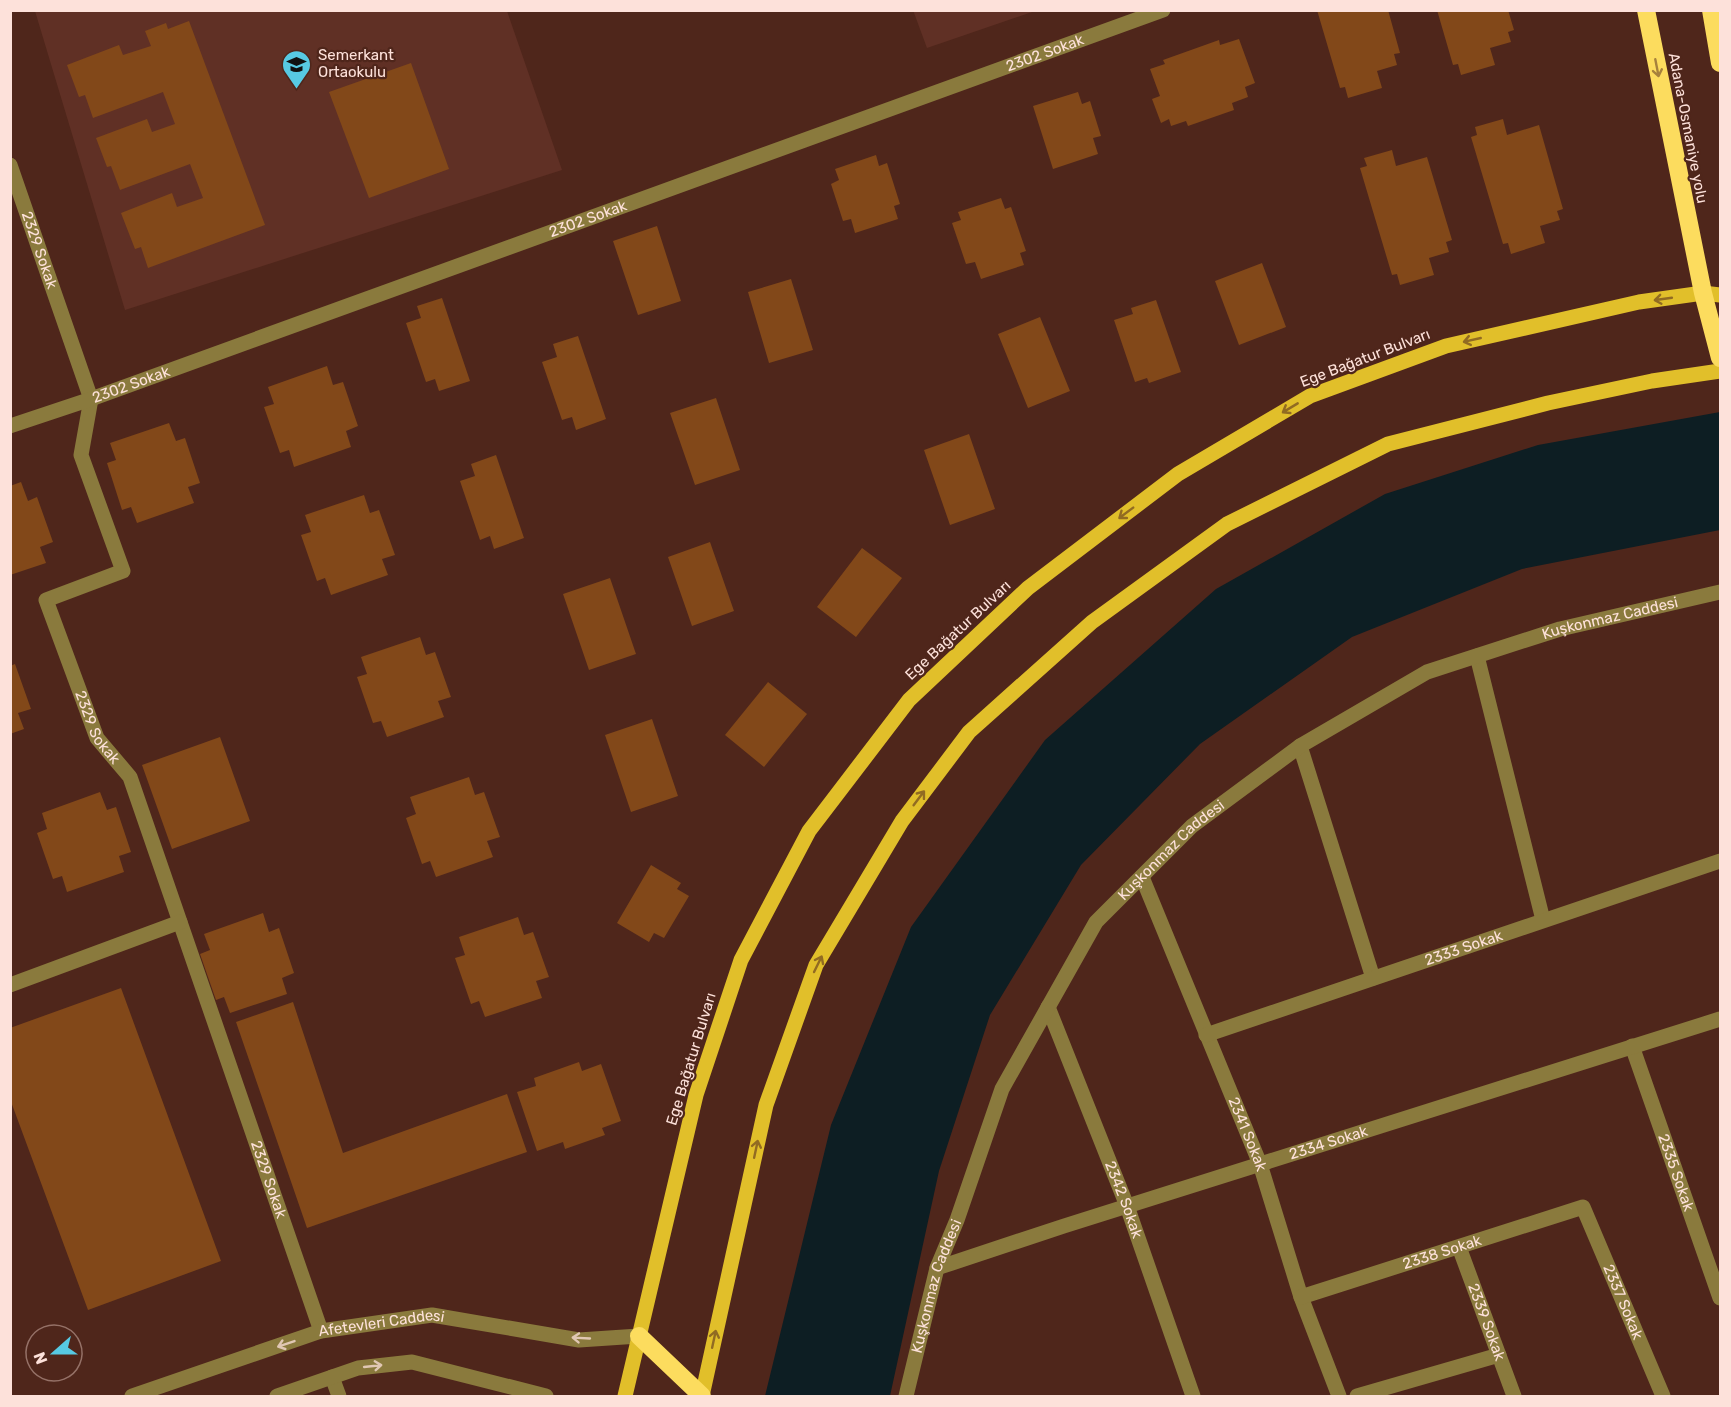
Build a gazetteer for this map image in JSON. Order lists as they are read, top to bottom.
{
  "streets": {
    "highway": ["Adana-Osmaniye yolu"],
    "main road": ["Ege Bağatur Bulvarı"],
    "street": [
      "2302 Sokak",
      "2329 Sokak",
      "Kuşkonmaz Caddesi",
      "2333 Sokak",
      "2341 Sokak",
      "2334 Sokak",
      "2335 Sokak",
      "2342 Sokak",
      "2338 Sokak",
      "2337 Sokak",
      "2339 Sokak",
      "Afetevleri Caddesi"
    ]
  },
  "crossings": [
    ["2302 Sokak", "2329 Sokak"],
    ["Adana-Osmaniye yolu", "Ege Bağatur Bulvarı"],
    ["2329 Sokak", "Afetevleri Caddesi"],
    ["Ege Bağatur Bulvarı", "Afetevleri Caddesi"],
    ["Kuşkonmaz Caddesi", "2341 Sokak"],
    ["Kuşkonmaz Caddesi", "2334 Sokak"],
    ["Kuşkonmaz Caddesi", "2342 Sokak"],
    ["2333 Sokak", "2341 Sokak"],
    ["2341 Sokak", "2334 Sokak"],
    ["2341 Sokak", "2338 Sokak"],
    ["2334 Sokak", "2335 Sokak"],
    ["2334 Sokak", "2342 Sokak"],
    ["2338 Sokak", "2337 Sokak"],
    ["2338 Sokak", "2339 Sokak"]
  ],
  "one_way": ["Adana-Osmaniye yolu"],
  "places": {
    "school or university": ["Semerkant Ortaokulu"]
  },
  "north": "left"
}
